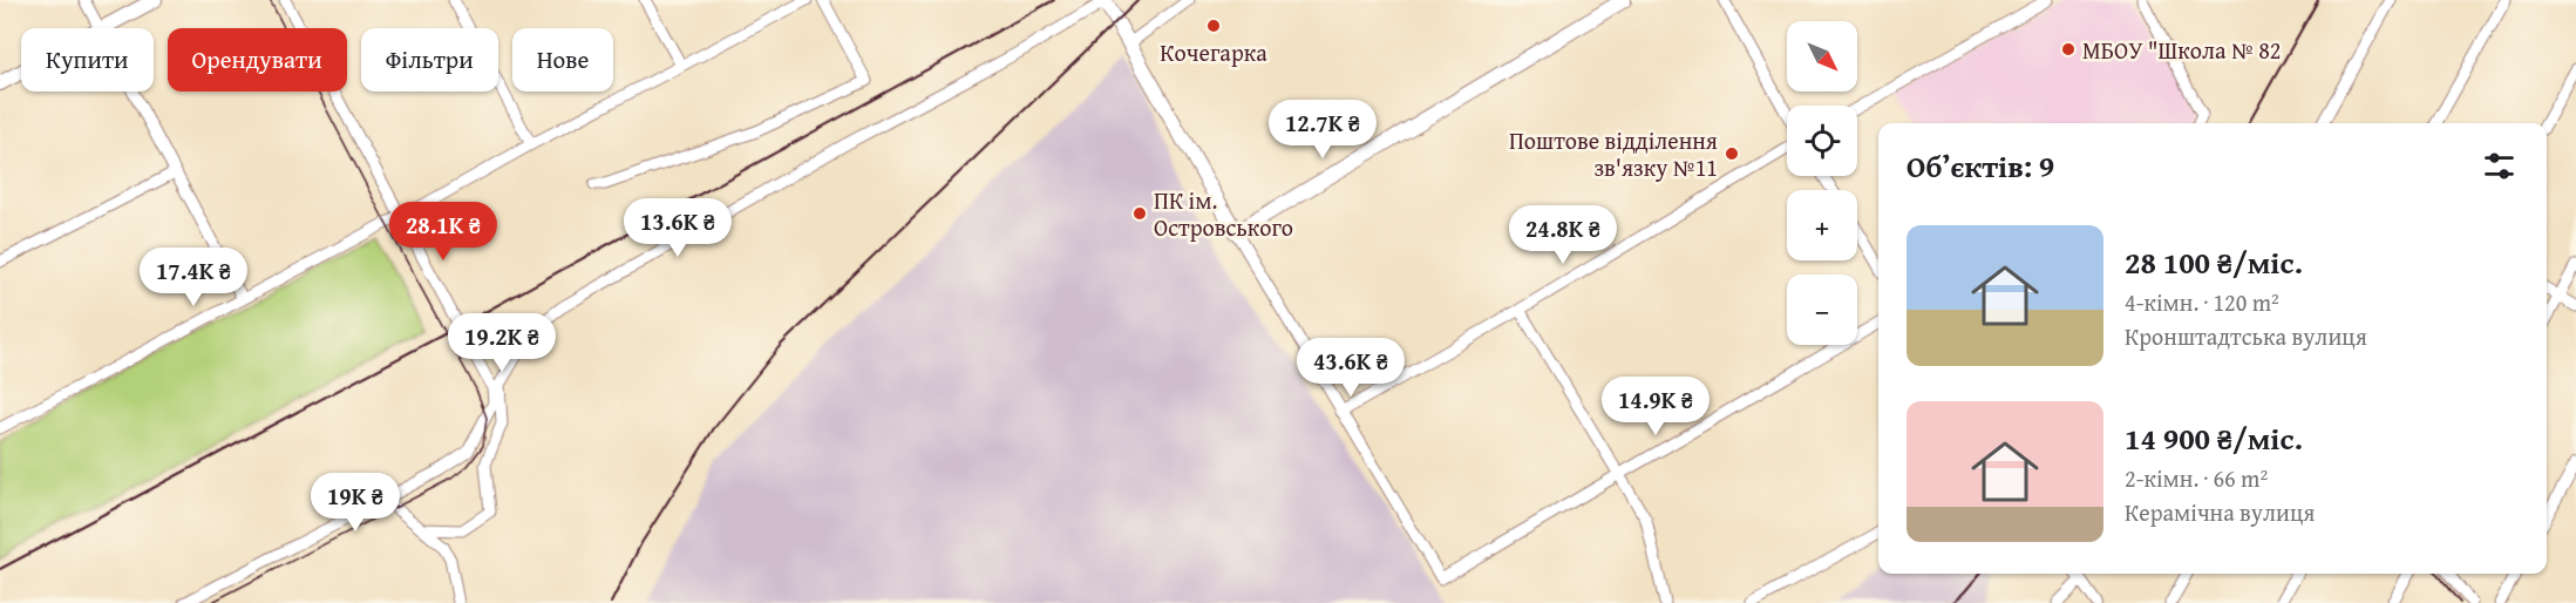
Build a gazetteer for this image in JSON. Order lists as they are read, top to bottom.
{
  "places": [
    "Кочегарка",
    "МБОУ \"Школа № 82",
    "Поштове відділення зв'язку №11",
    "ПК ім. Островського"
  ],
  "north": "bottom right",
  "page": {
    "map_buttons": ["+", "−"],
    "chip": [
      "Купити",
      "Орендувати",
      "Фільтри",
      "Нове"
    ],
    "price": [
      "12.7K ₴",
      "13.6K ₴",
      "28.1K ₴",
      "24.8K ₴",
      "17.4K ₴",
      "19.2K ₴",
      "43.6K ₴",
      "14.9K ₴",
      "19K ₴"
    ],
    "heading": "Об’єктів: 9",
    "list": [
      {
        "name": "28 100 ₴/міс.",
        "note": "4-кімн. · 120 m² · Кронштадтська вулиця"
      },
      {
        "name": "14 900 ₴/міс.",
        "note": "2-кімн. · 66 m² · Керамічна вулиця"
      }
    ]
  }
}
